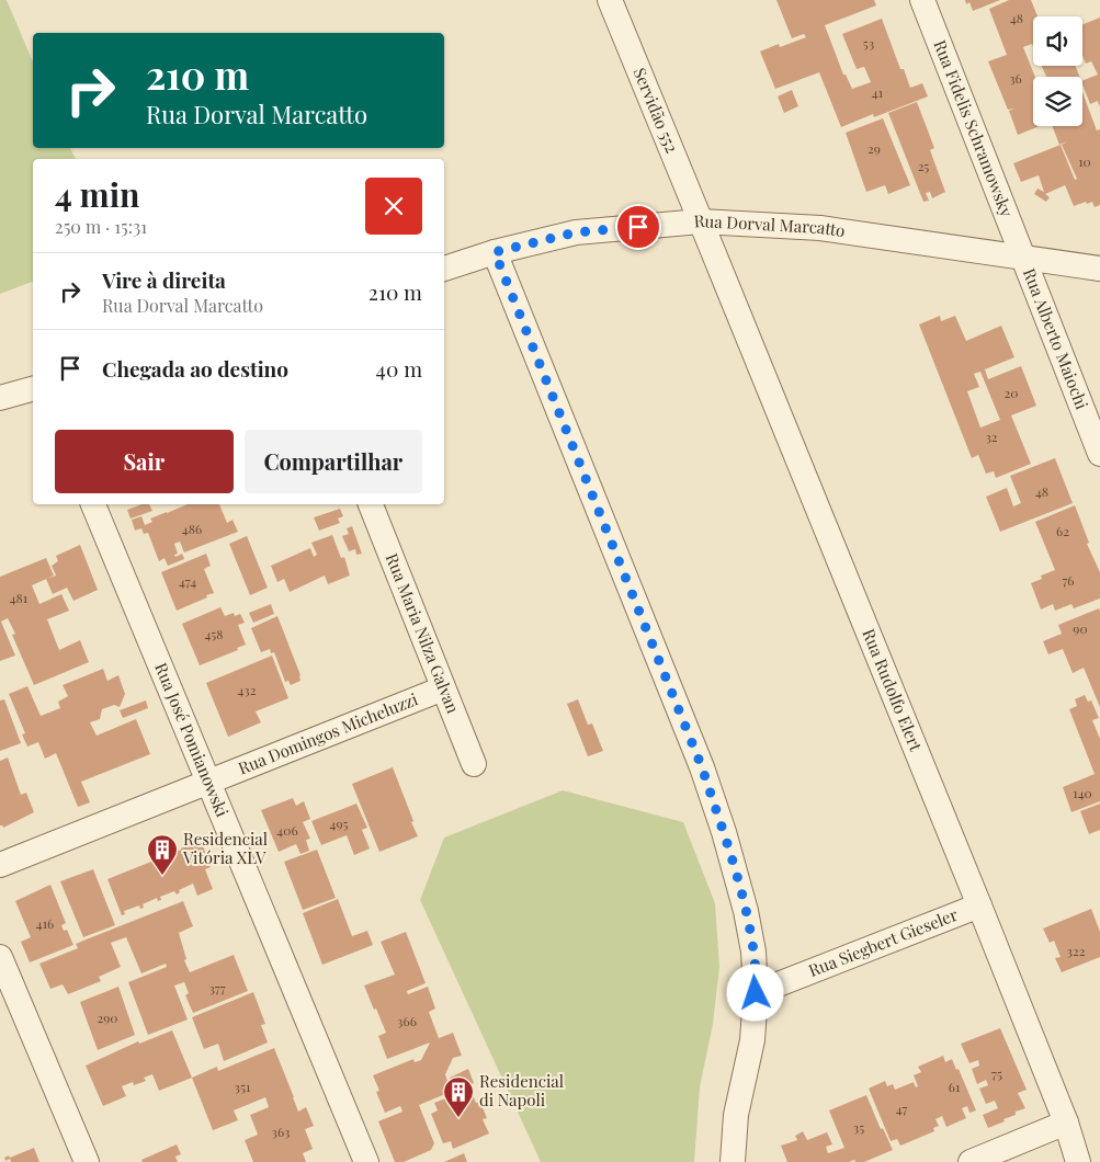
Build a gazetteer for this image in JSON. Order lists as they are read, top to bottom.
{
  "streets": {
    "street": [
      "Servidão 552",
      "Rua Fidelis Schramowsky",
      "Rua Dorval Marcatto",
      "Rua Alberto Maiochi",
      "Rua Maria Nilza Galvan",
      "Rua Rudolfo Elert",
      "Rua Domingos Micheluzzi",
      "Rua José Pomianowski",
      "Rua Siegbert Gieseler"
    ]
  },
  "crossings": [
    ["Servidão 552", "Rua Dorval Marcatto"],
    ["Servidão 552", "Rua Rudolfo Elert"],
    ["Rua Fidelis Schramowsky", "Rua Dorval Marcatto"],
    ["Rua Fidelis Schramowsky", "Rua Alberto Maiochi"],
    ["Rua Dorval Marcatto", "Rua Alberto Maiochi"],
    ["Rua Dorval Marcatto", "Rua Rudolfo Elert"],
    ["Rua Maria Nilza Galvan", "Rua Domingos Micheluzzi"],
    ["Rua Rudolfo Elert", "Rua Siegbert Gieseler"],
    ["Rua Domingos Micheluzzi", "Rua José Pomianowski"]
  ],
  "places": {
    "building": ["Residencial Vitória XLV", "Residencial di Napoli"]
  },
  "house_numbers": [
    "48",
    "53",
    "36",
    "41",
    "29",
    "10",
    "25",
    "20",
    "32",
    "48",
    "486",
    "62",
    "76",
    "474",
    "481",
    "90",
    "458",
    "432",
    "140",
    "495",
    "406",
    "416",
    "322",
    "377",
    "290",
    "366",
    "75",
    "351",
    "61",
    "47",
    "35",
    "363"
  ],
  "page": {
    "turn": ["210 m", "Rua Dorval Marcatto"],
    "heading": ["4 min", "250 m · 15:31"],
    "list": [
      {
        "name": "Vire à direita",
        "note": "Rua Dorval Marcatto",
        "value": "210 m"
      },
      {
        "name": "Chegada ao destino",
        "value": "40 m"
      }
    ],
    "buttons": ["Sair", "Compartilhar"]
  }
}
